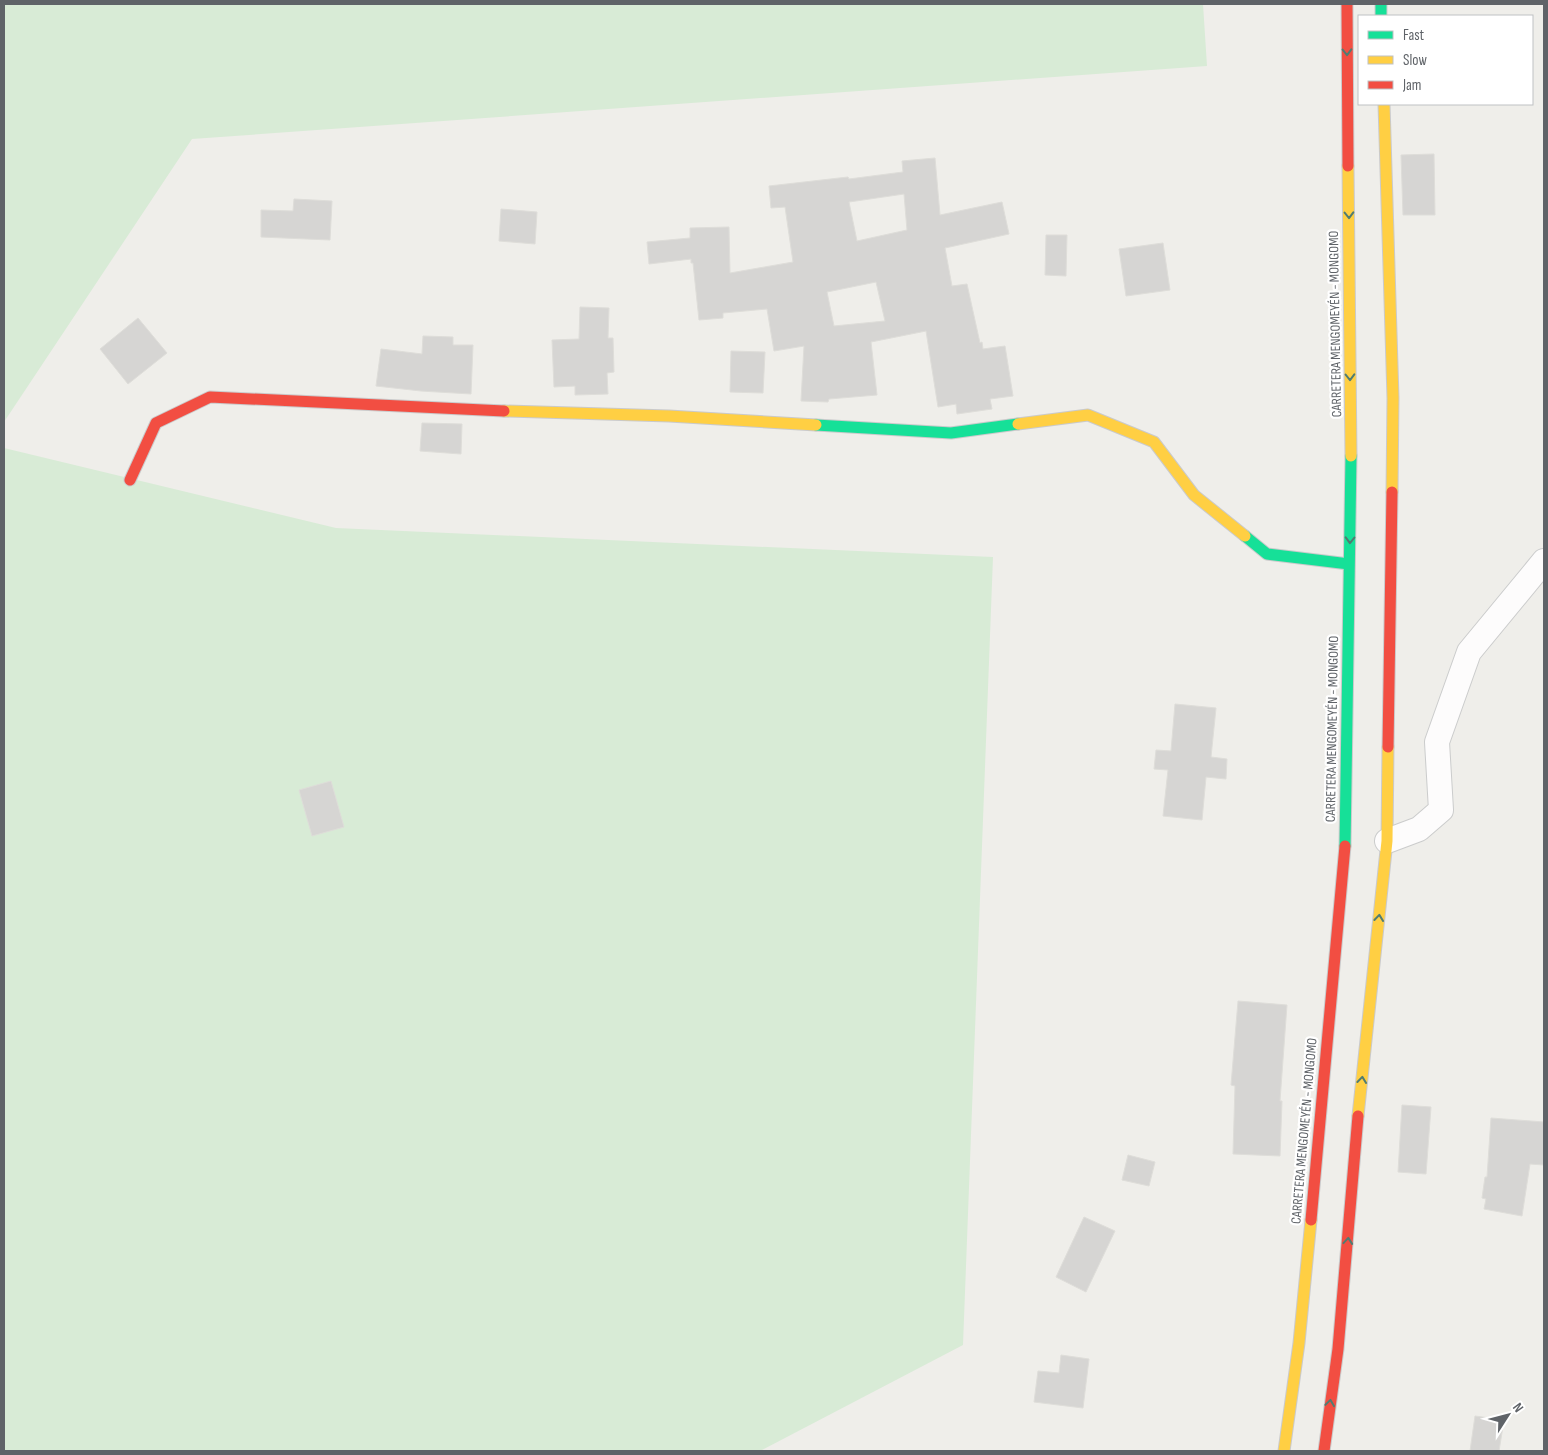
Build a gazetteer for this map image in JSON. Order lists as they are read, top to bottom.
{
  "streets": {
    "main road": ["CARRETERA MENGOMEYÉN - MONGOMO"]
  },
  "legend": ["Fast", "Slow", "Jam"],
  "north": "top right"
}
